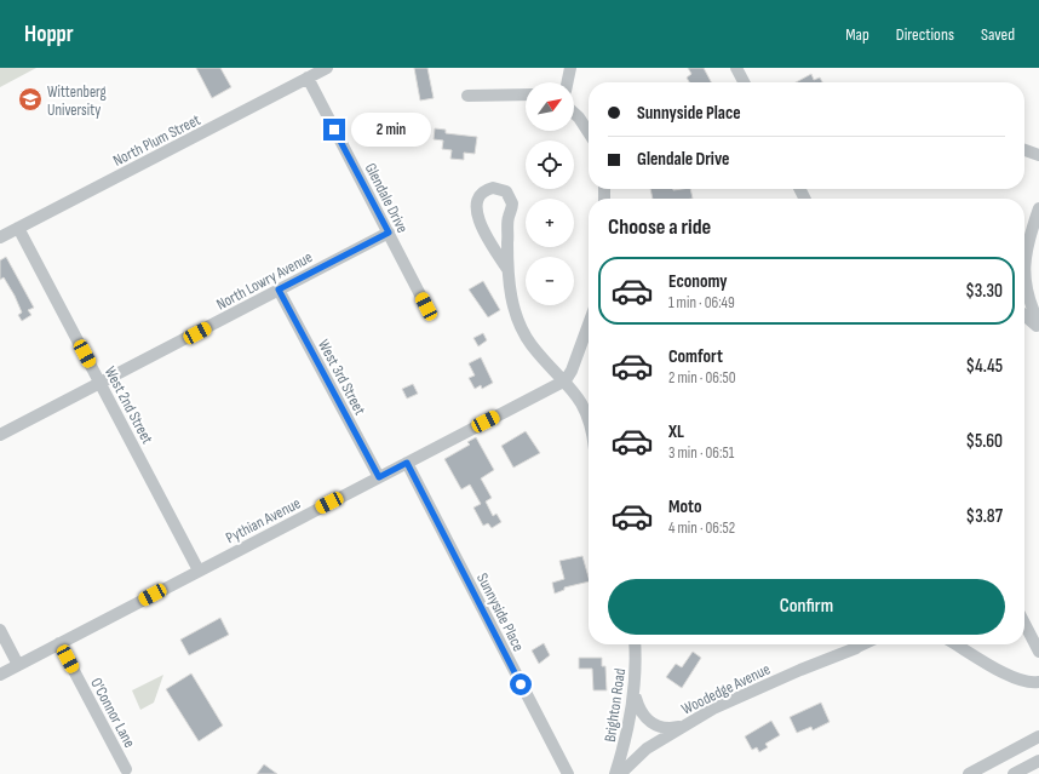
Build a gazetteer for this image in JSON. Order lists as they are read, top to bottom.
{
  "streets": {
    "street": [
      "North Plum Street",
      "Glendale Drive",
      "North Lowry Avenue",
      "West 3rd Street",
      "West 2nd Street",
      "Pythian Avenue",
      "Sunnyside Place",
      "Woodedge Avenue",
      "Brighton Road",
      "O'Connor Lane"
    ]
  },
  "crossings": [
    ["North Plum Street", "Glendale Drive"],
    ["North Plum Street", "West 2nd Street"],
    ["Glendale Drive", "North Lowry Avenue"],
    ["North Lowry Avenue", "West 3rd Street"],
    ["North Lowry Avenue", "West 2nd Street"],
    ["West 3rd Street", "Pythian Avenue"],
    ["West 2nd Street", "Pythian Avenue"],
    ["Pythian Avenue", "Sunnyside Place"],
    ["Pythian Avenue", "O'Connor Lane"]
  ],
  "places": {
    "school or university": ["Wittenberg University"]
  },
  "north": "top right",
  "page": {
    "header": "Hoppr",
    "nav": ["Map", "Directions", "Saved"],
    "map_buttons": ["+", "−"],
    "banner": ["Sunnyside Place", "Glendale Drive"],
    "bubble": "2 min",
    "heading": "Choose a ride",
    "list": [
      {
        "name": "Economy",
        "note": "1 min · 06:49",
        "value": "$3.30"
      },
      {
        "name": "Comfort",
        "note": "2 min · 06:50",
        "value": "$4.45"
      },
      {
        "name": "XL",
        "note": "3 min · 06:51",
        "value": "$5.60"
      },
      {
        "name": "Moto",
        "note": "4 min · 06:52",
        "value": "$3.87"
      }
    ],
    "buttons": "Confirm"
  }
}
